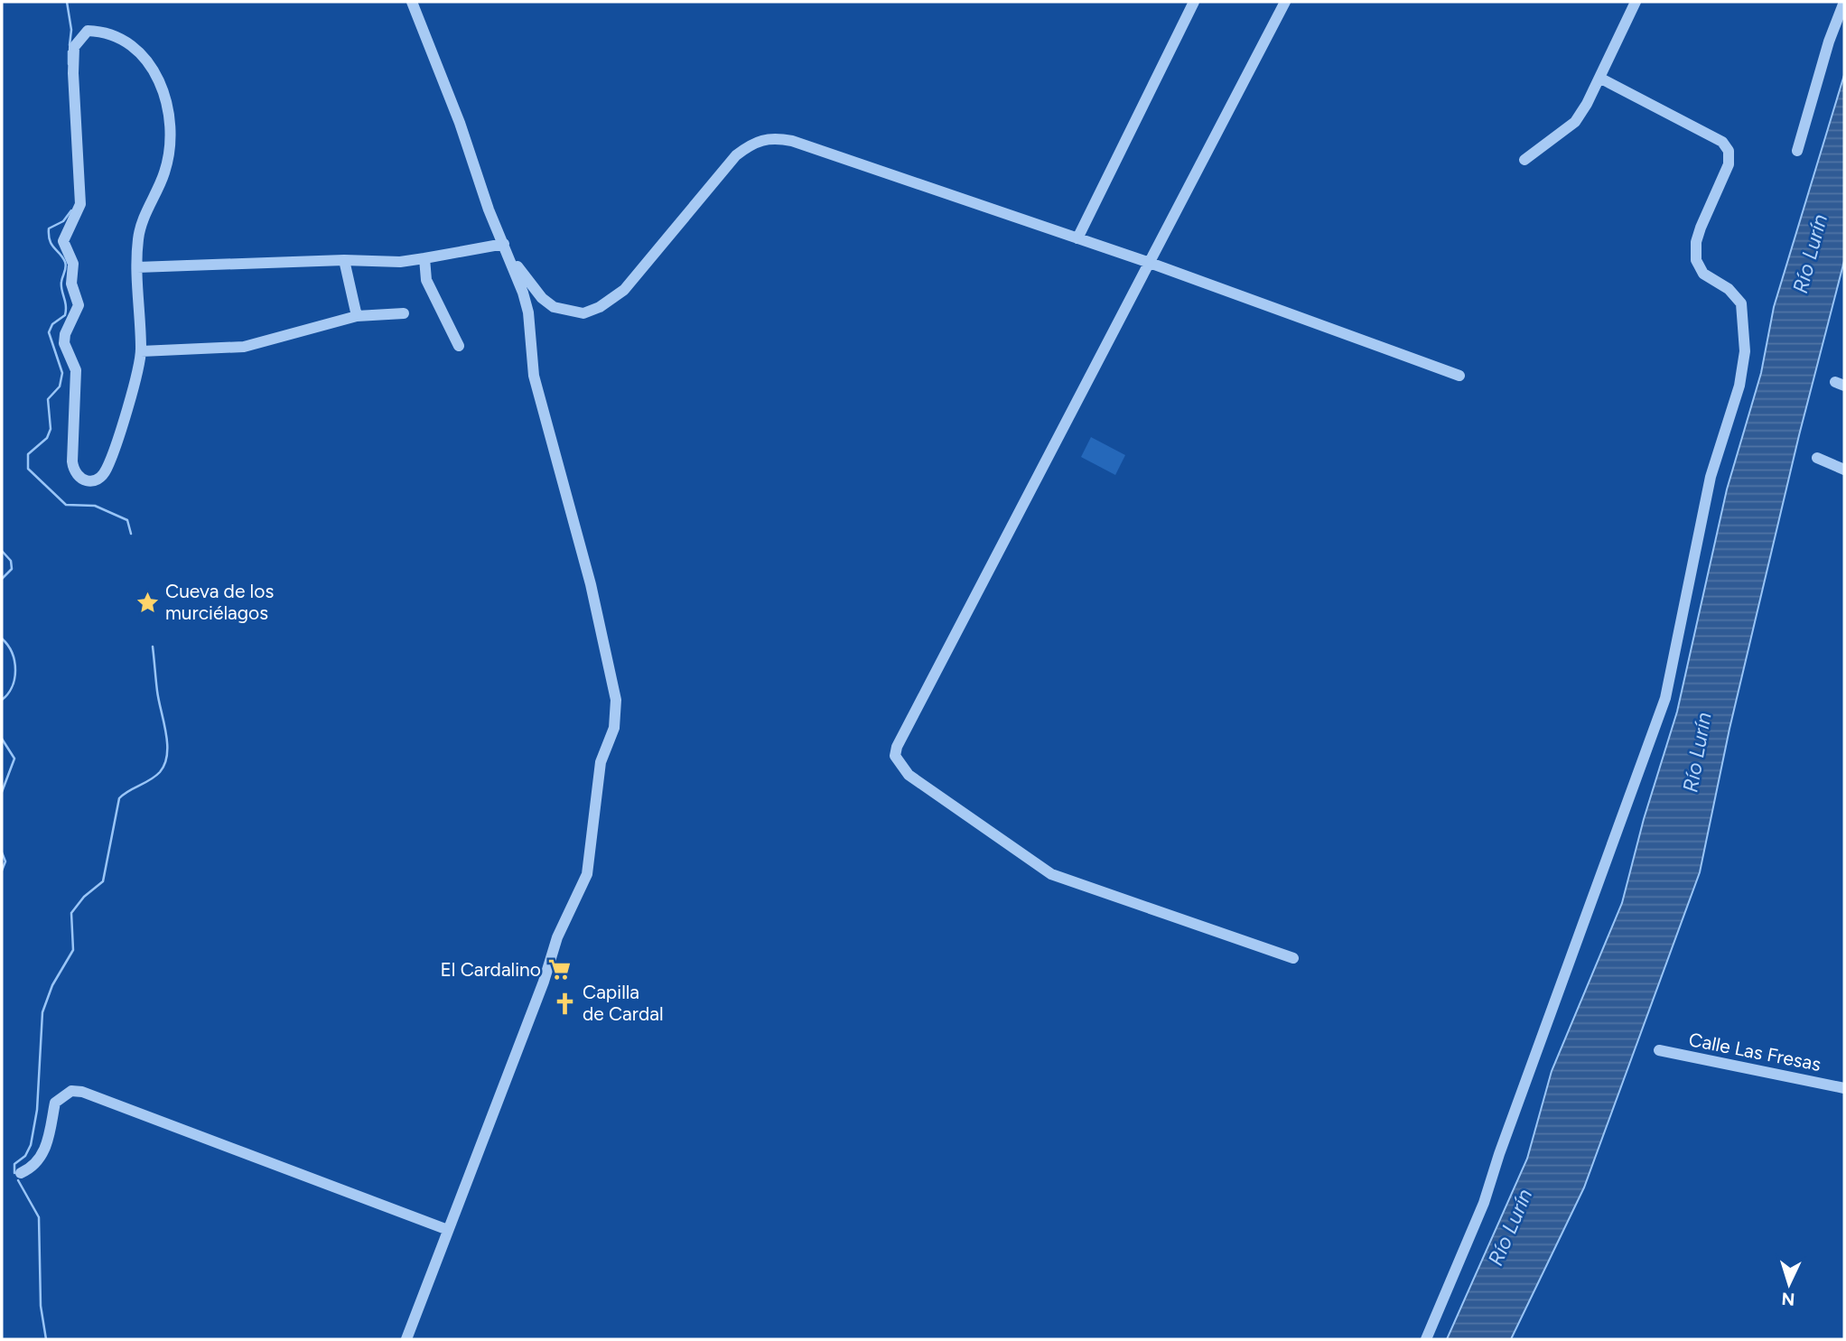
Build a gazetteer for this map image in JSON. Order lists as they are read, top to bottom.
{
  "streets": {
    "street": ["Calle Las Fresas"]
  },
  "water": ["Río Lurín"],
  "places": {
    "place": ["Cueva de los murciélagos"],
    "supermarket": ["El Cardalino"],
    "church": ["Capilla de Cardal"]
  },
  "north": "bottom"
}
